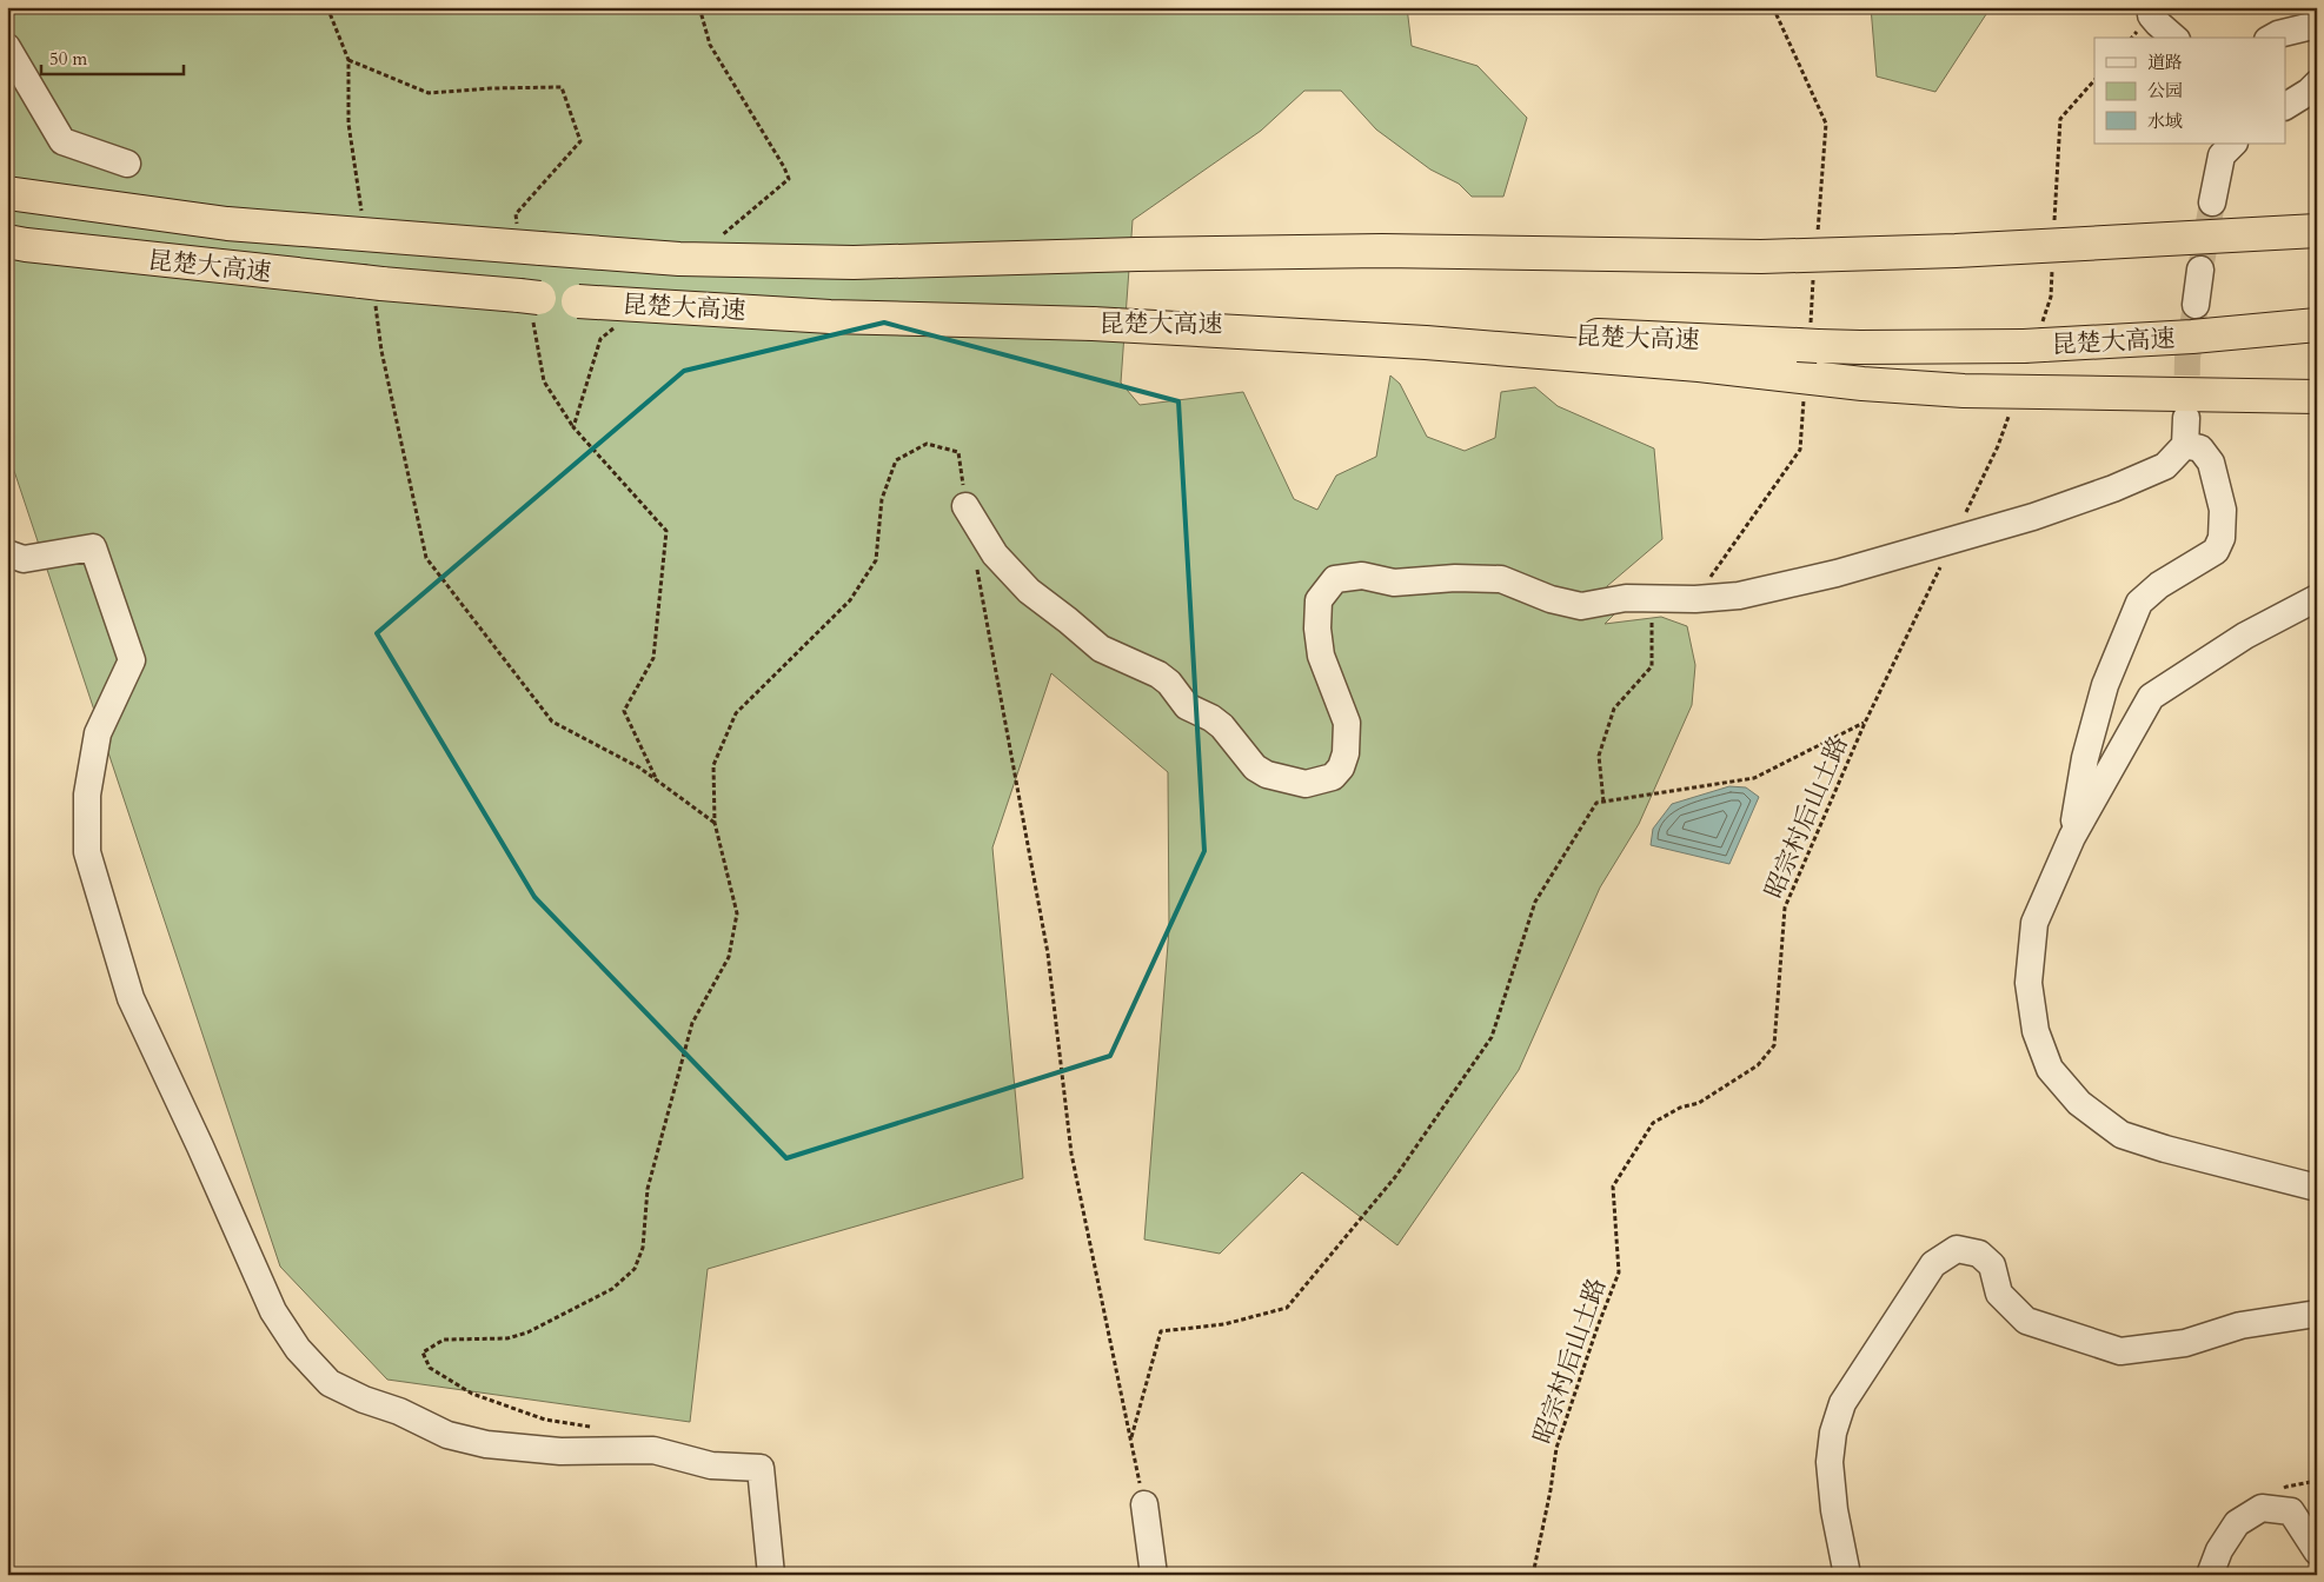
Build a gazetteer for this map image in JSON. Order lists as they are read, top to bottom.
{
  "streets": {
    "highway": ["昆楚大高速"],
    "path": ["昭宗村后山土路"]
  },
  "legend": ["道路", "公园", "水域"],
  "scale_bar": "50 m"
}
